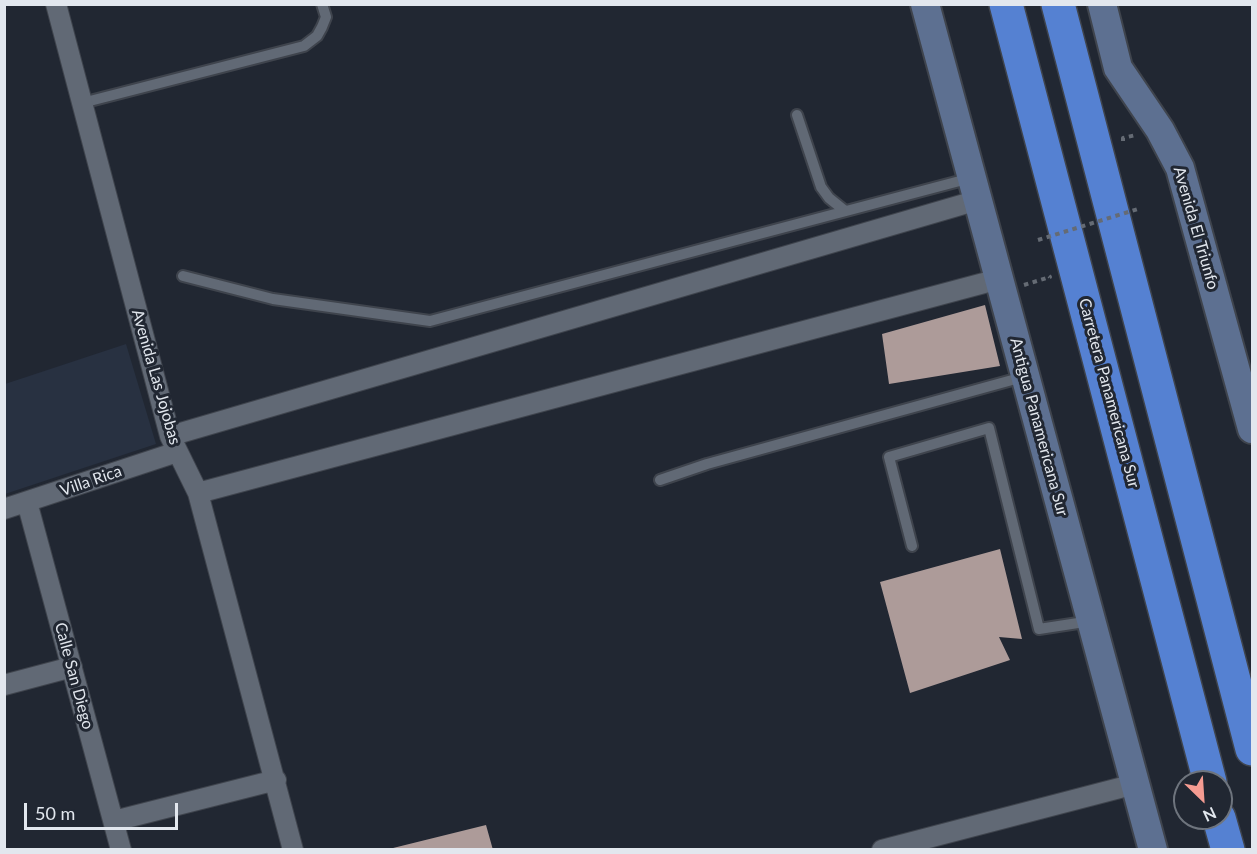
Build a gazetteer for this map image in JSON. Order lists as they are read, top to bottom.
{
  "streets": {
    "highway": ["Carretera Panamericana Sur"],
    "main road": ["Avenida El Triunfo", "Antigua Panamericana Sur"],
    "street": ["Avenida Las Jojobas", "Villa Rica", "Calle San Diego"]
  },
  "crossings": [
    ["Avenida Las Jojobas", "Villa Rica"],
    ["Antigua Panamericana Sur", "Villa Rica"],
    ["Villa Rica", "Calle San Diego"]
  ],
  "scale_bar": "50 m",
  "north": "bottom right"
}
